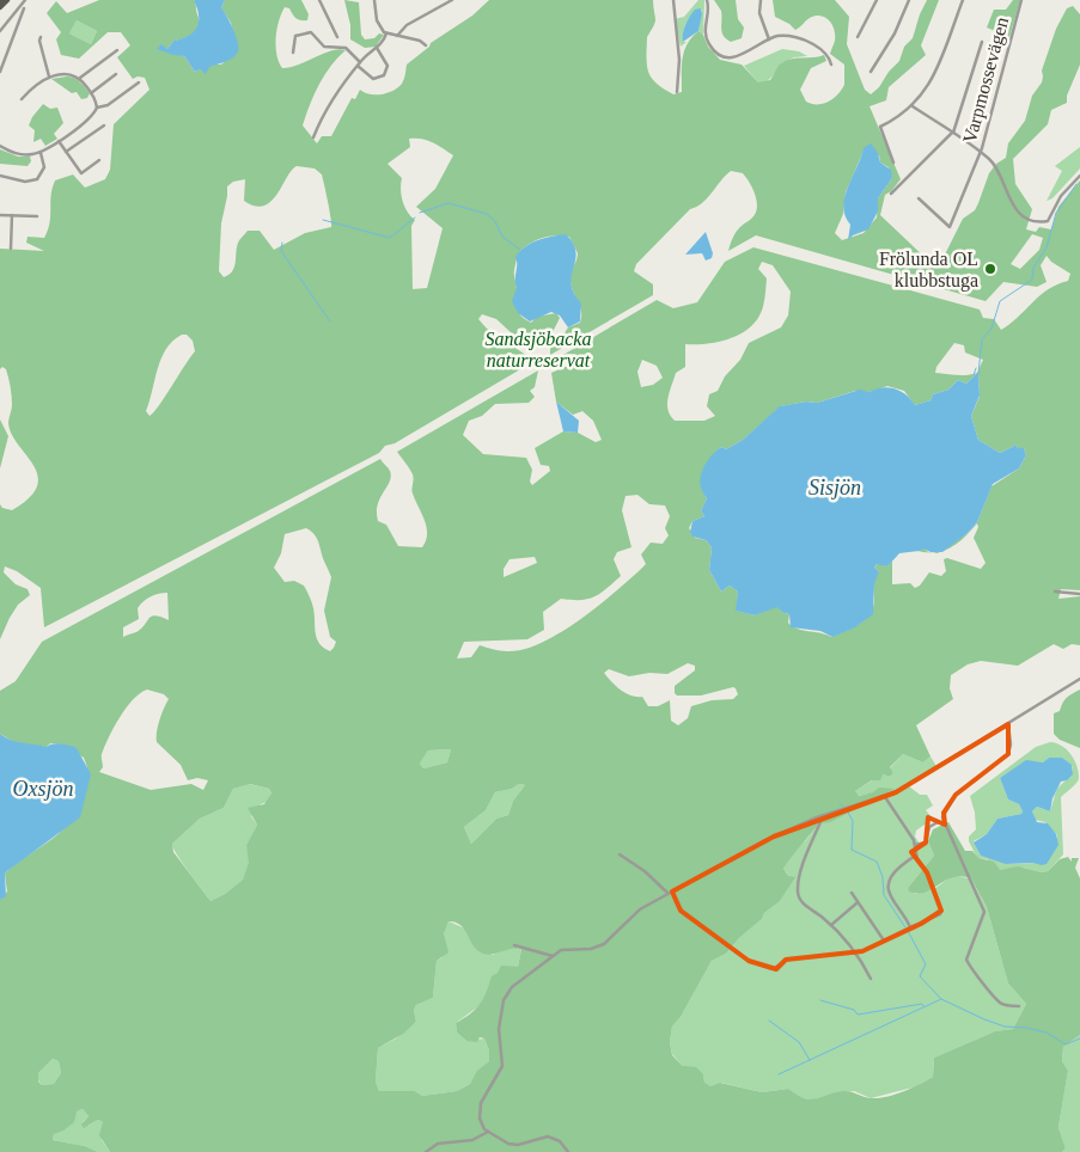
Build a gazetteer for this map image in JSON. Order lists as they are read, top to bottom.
{
  "streets": {
    "street": ["Varpmossevägen"]
  },
  "water": ["Sisjön", "Oxsjön"],
  "parks": ["Sandsjöbacka naturreservat"],
  "places": ["Frölunda OL klubbstuga"]
}
